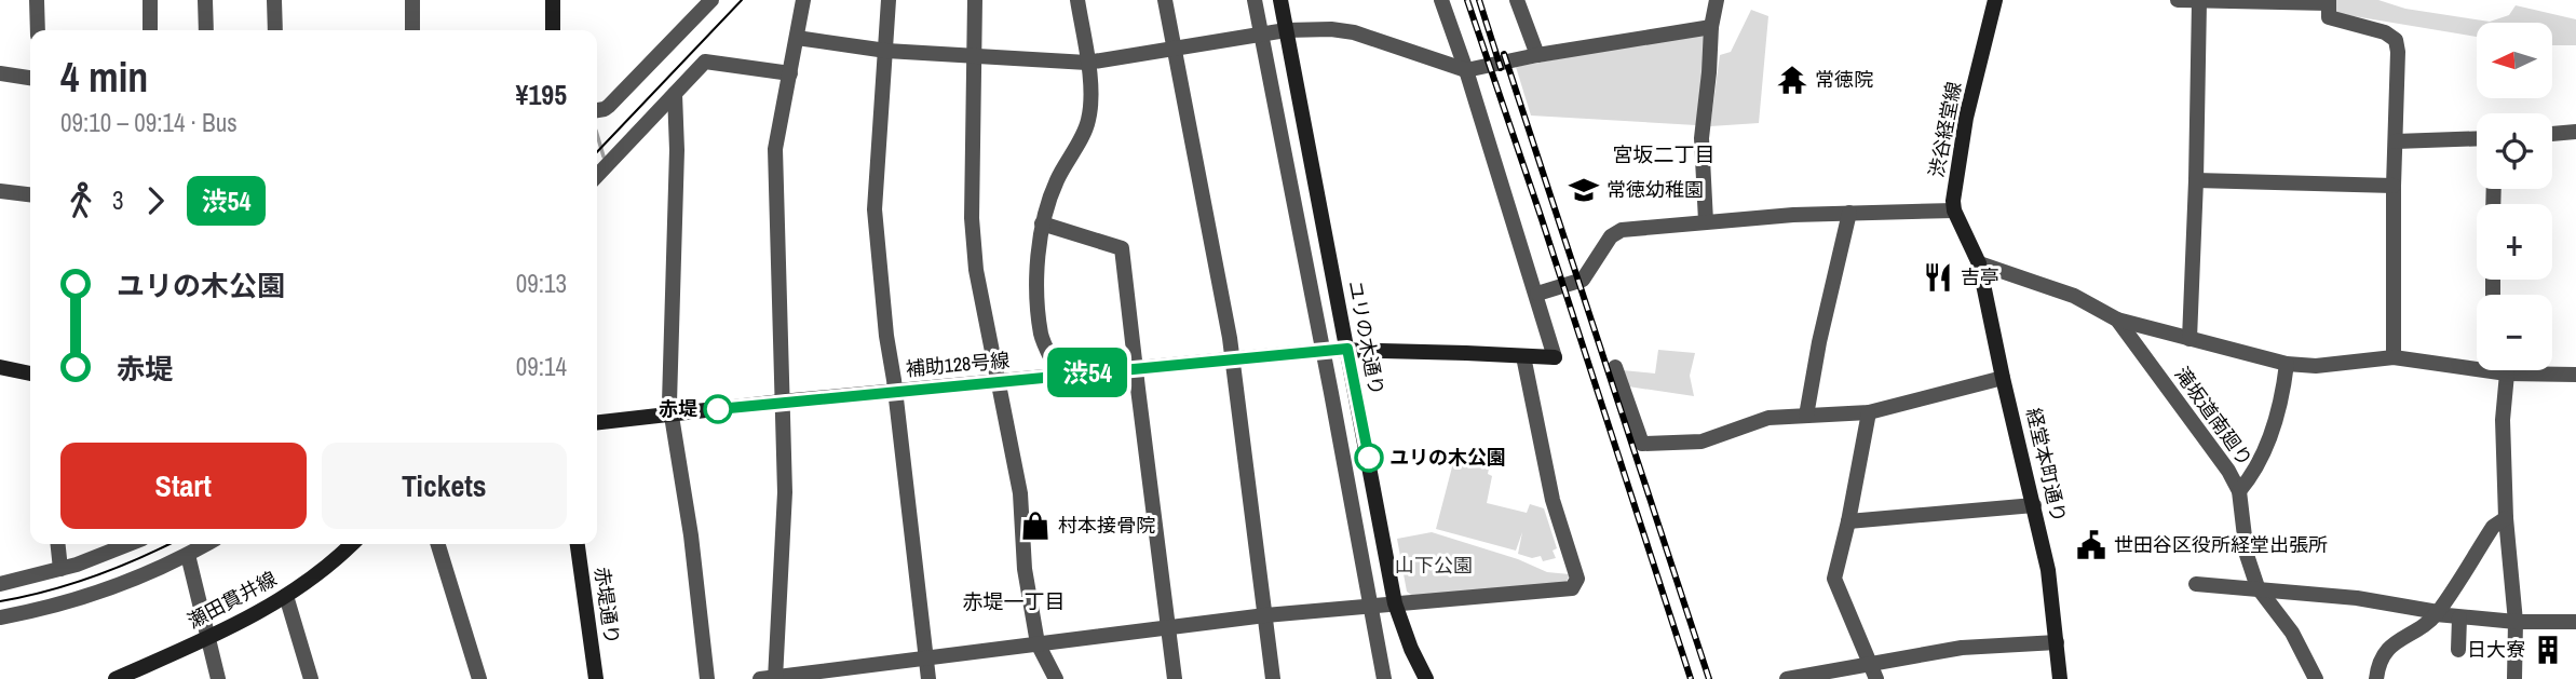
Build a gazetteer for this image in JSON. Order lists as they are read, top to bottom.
{
  "streets": {
    "street": [
      "渋谷経堂線",
      "ユリの木通り",
      "補助128号線",
      "滝坂道南廻り",
      "経堂本町通り",
      "瀬田貫井線",
      "赤堤通り"
    ]
  },
  "crossings": [
    ["ユリの木通り", "補助128号線"],
    ["滝坂道南廻り", "経堂本町通り"]
  ],
  "districts": ["宮坂二丁目", "赤堤一丁目"],
  "parks": ["山下公園"],
  "places": {
    "temple": ["常徳院"],
    "school or university": ["常徳幼稚園"],
    "restaurant": ["吉亭"],
    "other": ["赤堤", "ユリの木公園"],
    "shop": ["村本接骨院"],
    "public building": ["世田谷区役所経堂出張所"],
    "building": ["日大寮"]
  },
  "lines": ["bus line 渋54"],
  "north": "left",
  "page": {
    "on_map": "渋54",
    "map_buttons": ["+", "−"],
    "heading": ["4 min", "09:10 – 09:14 · Bus", "¥195"],
    "legs": ["3", "渋54"],
    "list": [
      {
        "name": "ユリの木公園",
        "value": "09:13"
      },
      {
        "name": "赤堤",
        "value": "09:14"
      }
    ],
    "buttons": ["Start", "Tickets"]
  }
}
